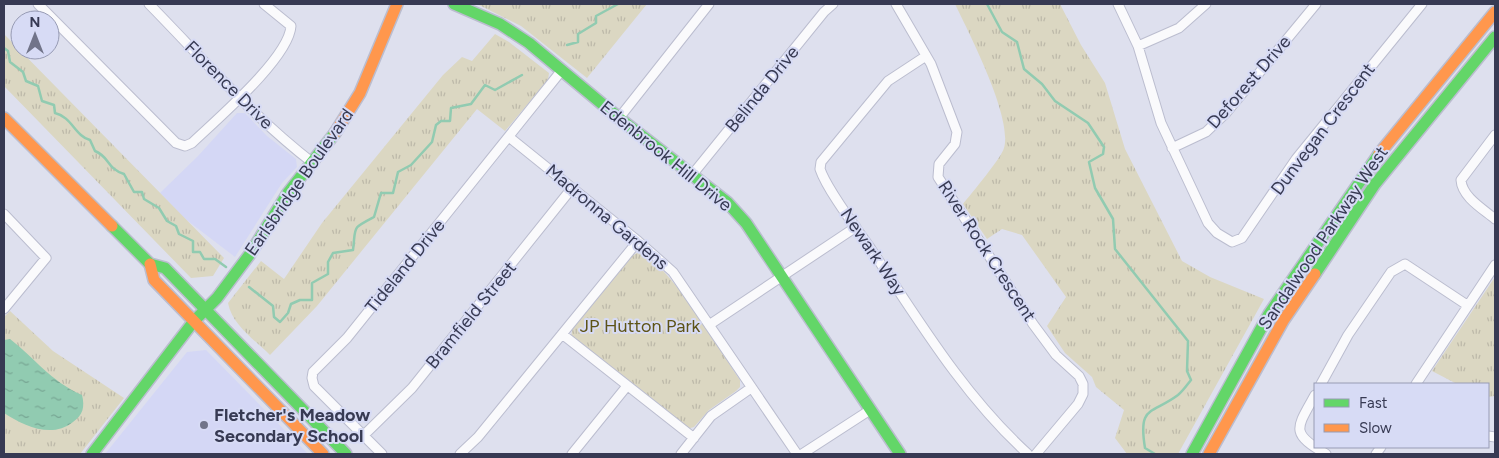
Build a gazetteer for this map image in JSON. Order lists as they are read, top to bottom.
{
  "streets": {
    "main road": ["Edenbrook Hill Drive", "Earlsbridge Boulevard", "Sandalwood Parkway West"],
    "street": [
      "Deforest Drive",
      "Florence Drive",
      "Belinda Drive",
      "Dunvegan Crescent",
      "Madronna Gardens",
      "River Rock Crescent",
      "Newark Way",
      "Tideland Drive",
      "Bramfield Street"
    ]
  },
  "crossings": [
    ["Deforest Drive", "Dunvegan Crescent"],
    ["Florence Drive", "Earlsbridge Boulevard"],
    ["Belinda Drive", "Edenbrook Hill Drive"],
    ["Edenbrook Hill Drive", "Tideland Drive"],
    ["Madronna Gardens", "Tideland Drive"],
    ["Madronna Gardens", "Bramfield Street"],
    ["River Rock Crescent", "Newark Way"],
    ["Tideland Drive", "Bramfield Street"]
  ],
  "parks": ["JP Hutton Park"],
  "places": ["Fletcher's Meadow Secondary School"],
  "legend": ["Fast", "Slow"],
  "north": "top"
}
